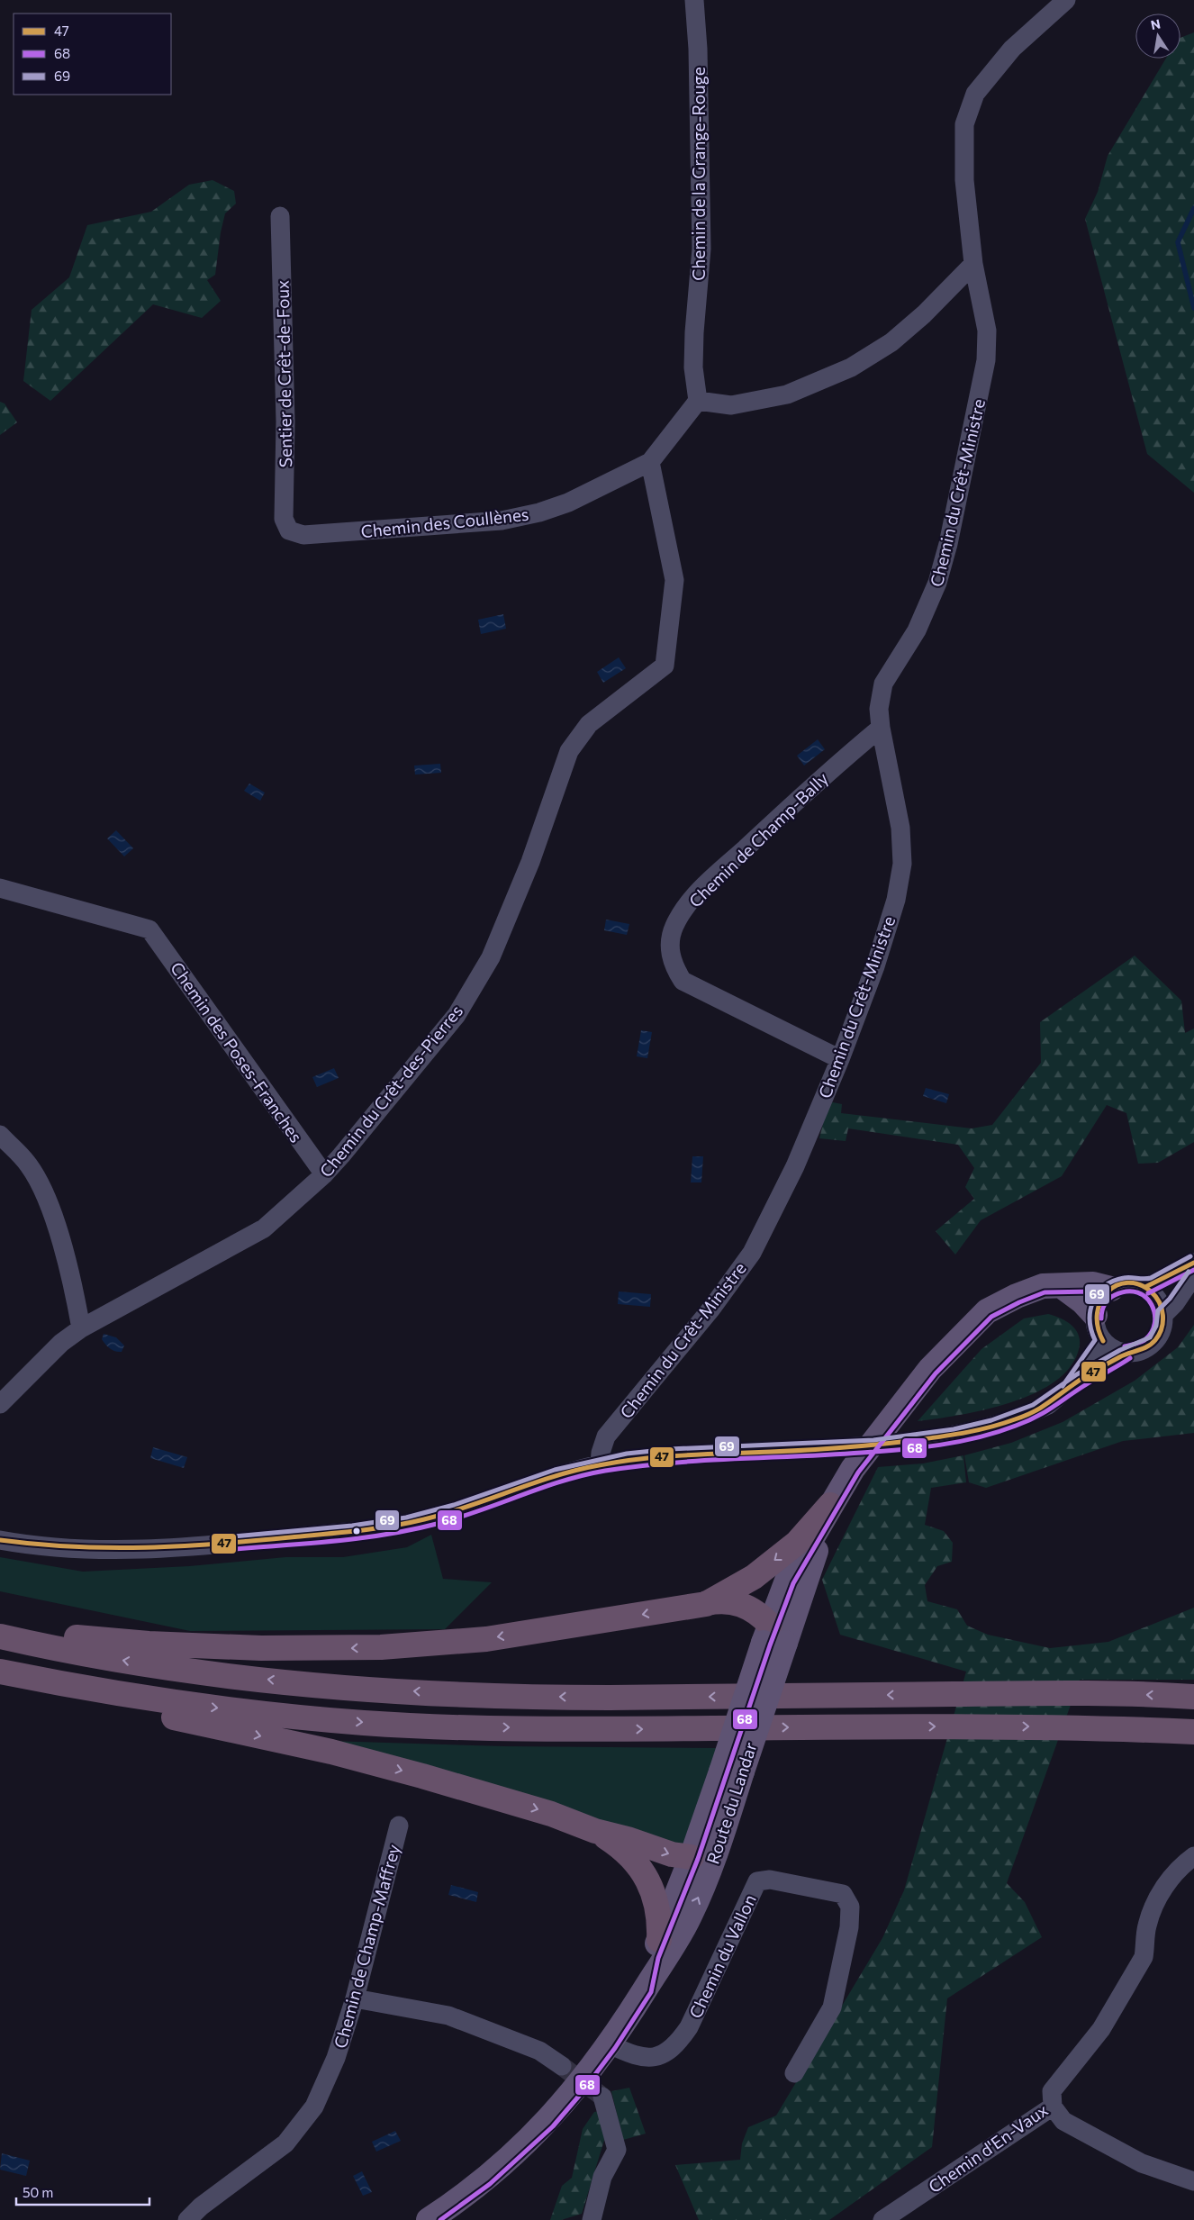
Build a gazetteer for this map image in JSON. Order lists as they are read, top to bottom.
{
  "streets": {
    "main road": ["Route du Landar"],
    "street": [
      "Chemin de la Grange-Rouge",
      "Sentier de Crêt-de-Foux",
      "Chemin du Crêt-Ministre",
      "Chemin des Coullènes",
      "Chemin de Champ-Bally",
      "Chemin des Poses-Franches",
      "Chemin du Crêt-des-Pierres",
      "Chemin de Champ-Maffrey",
      "Chemin du Vallon",
      "Chemin d'En-Vaux"
    ]
  },
  "crossings": [
    ["Chemin de la Grange-Rouge", "Chemin des Coullènes"],
    ["Sentier de Crêt-de-Foux", "Chemin des Coullènes"],
    ["Chemin du Crêt-Ministre", "Chemin de Champ-Bally"],
    ["Chemin des Coullènes", "Chemin du Crêt-des-Pierres"],
    ["Chemin des Poses-Franches", "Chemin du Crêt-des-Pierres"],
    ["Route du Landar", "Chemin du Vallon"]
  ],
  "lines": ["transit line 69", "transit line 47", "transit line 68"],
  "legend": ["47", "68", "69"],
  "scale_bar": "50 m",
  "north": "top"
}
